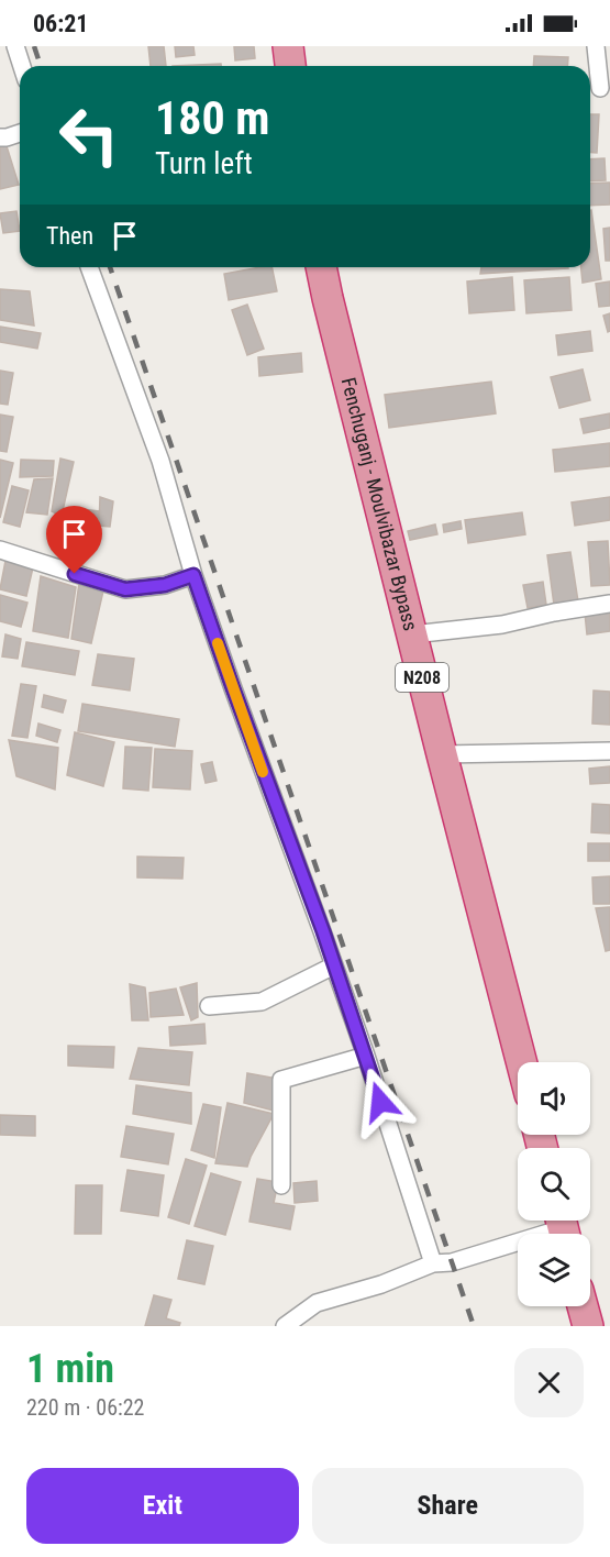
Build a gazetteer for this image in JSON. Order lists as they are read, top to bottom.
{
  "streets": {
    "highway": ["Fenchuganj - Moulvibazar Bypass", "N208"]
  },
  "page": {
    "status": "06:21",
    "turn": ["180 m", "Turn left"],
    "then": "Then",
    "heading": ["1 min", "220 m · 06:22"],
    "buttons": ["Exit", "Share"]
  }
}
